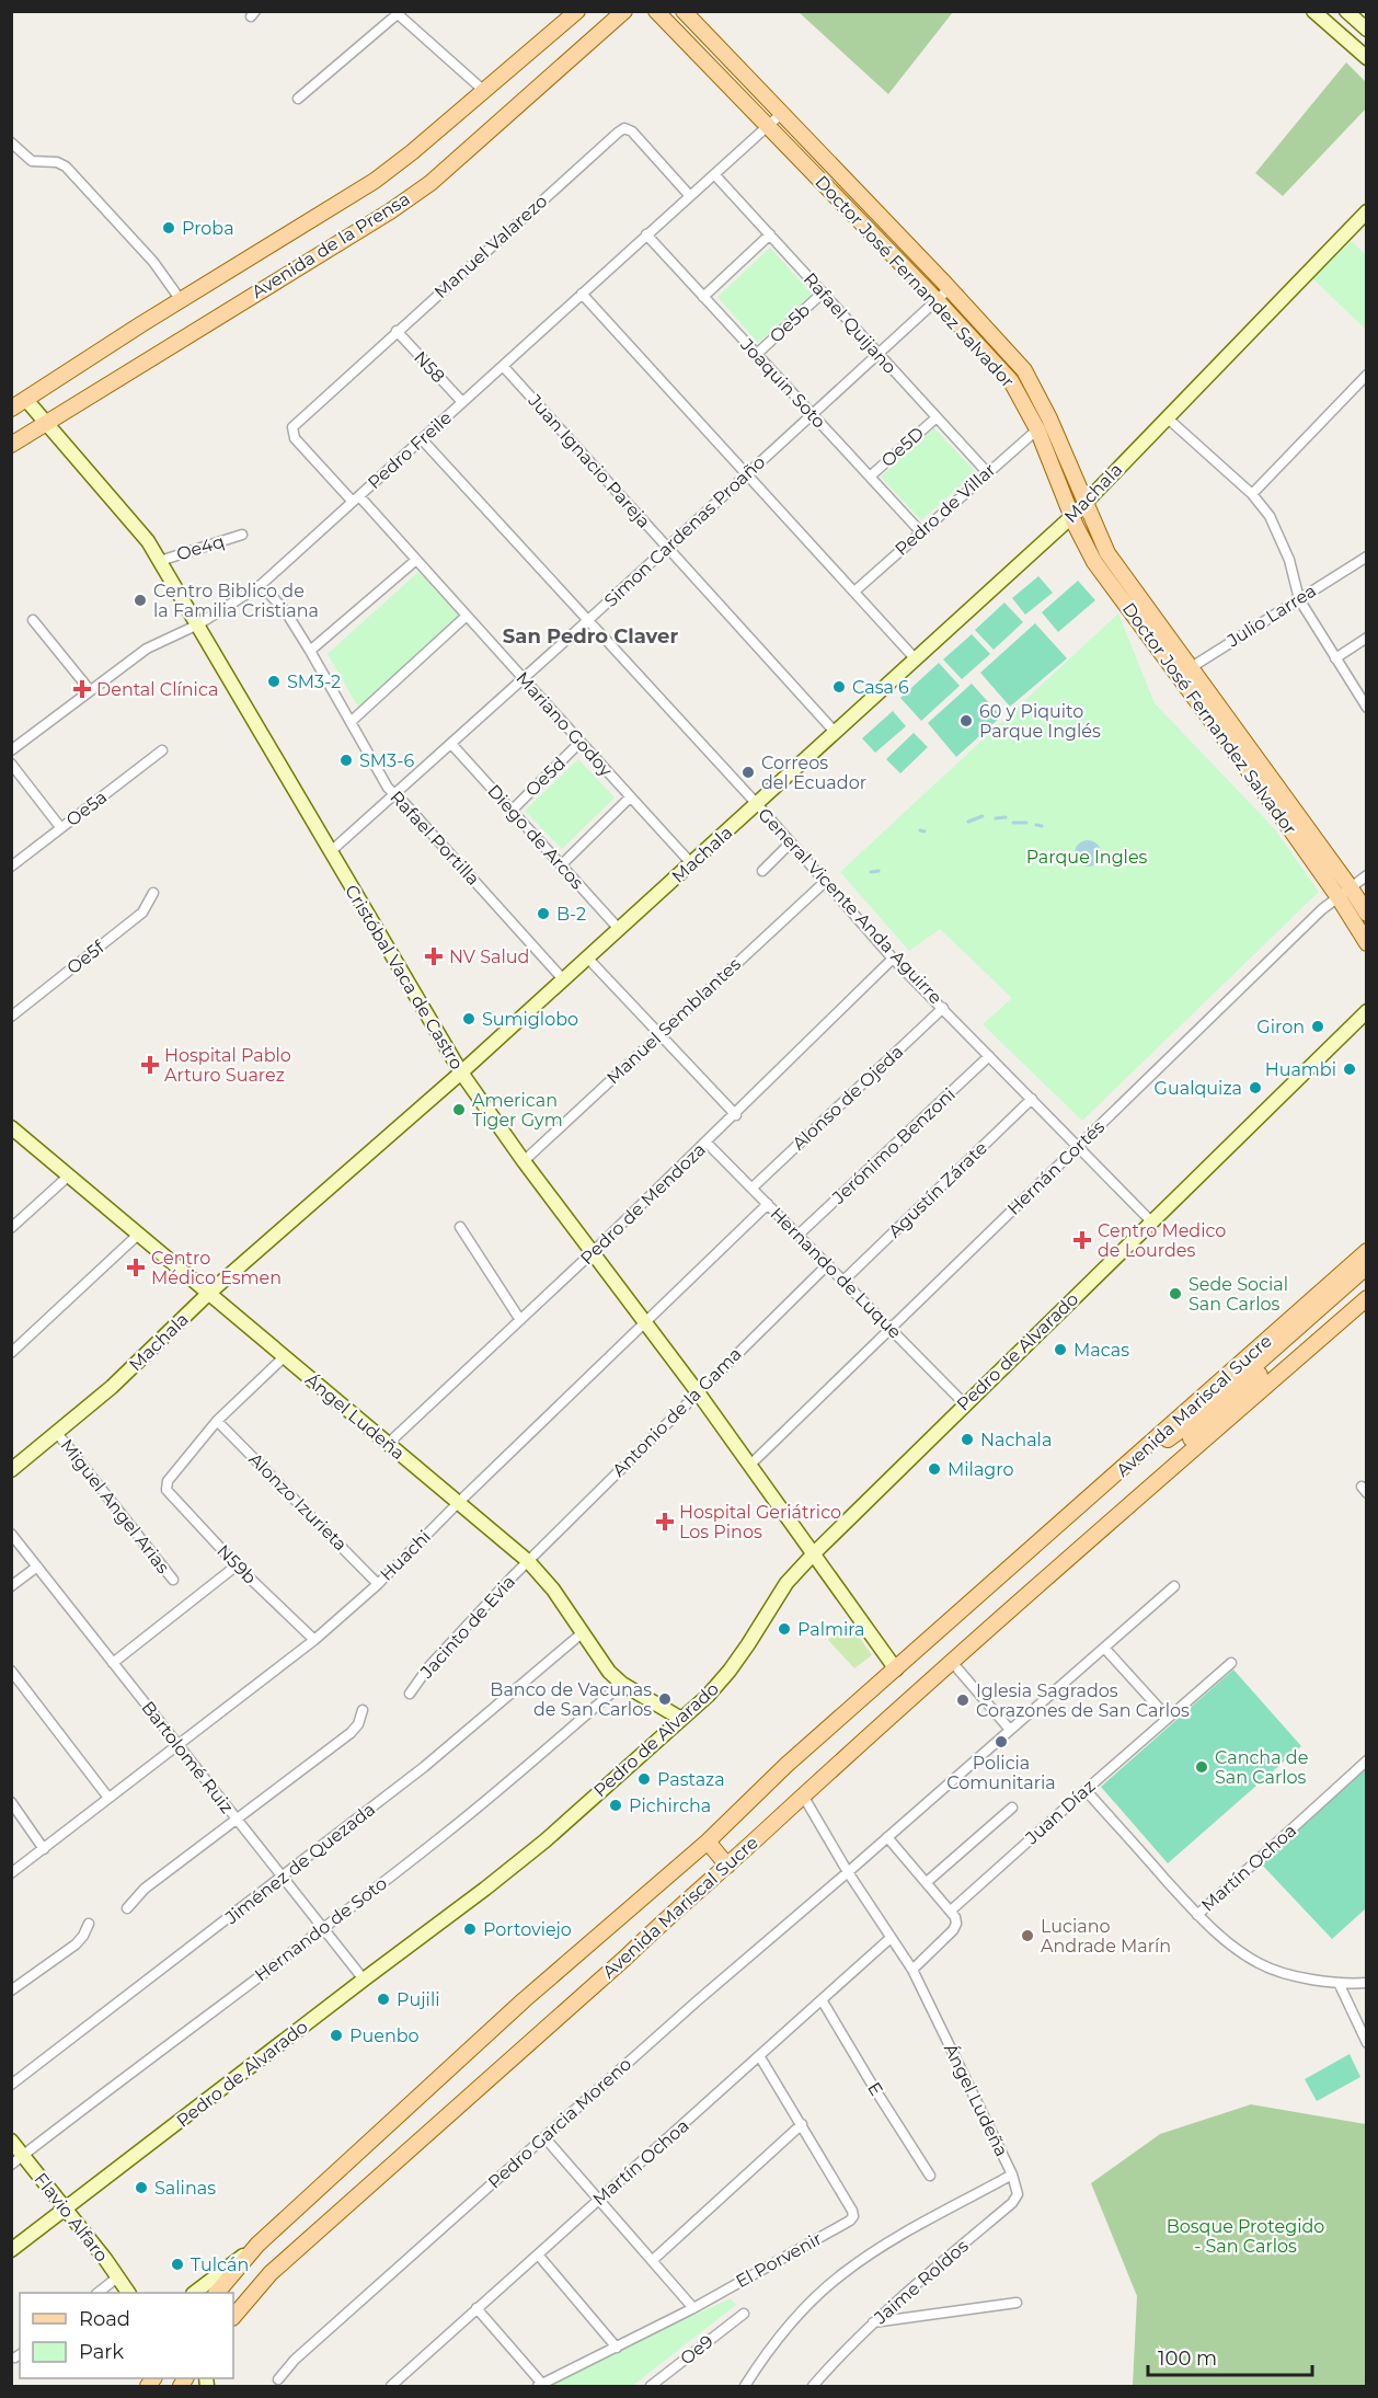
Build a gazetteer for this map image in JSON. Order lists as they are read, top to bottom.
{
  "streets": {
    "main road": [
      "Avenida de la Prensa",
      "Doctor José Fernandez Salvador",
      "Machala",
      "Cristóbal Vaca de Castro",
      "Pedro de Alvarado",
      "Avenida Mariscal Sucre",
      "Ángel Ludeña",
      "Flavio Alfaro"
    ],
    "street": [
      "Manuel Valarezo",
      "Oe5b",
      "Rafael Quijano",
      "N58",
      "Joaquin Soto",
      "Oe5D",
      "Pedro Freile",
      "Juan Ignacio Pareja",
      "Pedro de Villar",
      "Simon Cardenas Proaño",
      "Oe4q",
      "Julio Larrea",
      "Mariano Godoy",
      "Oe5d",
      "Oe5a",
      "Diego de Arcos",
      "Rafael Portilla",
      "General Vicente Anda Aguirre",
      "Oe5f",
      "Manuel Semblantes",
      "Alonso de Ojeda",
      "Jerónimo Benzoni",
      "Hernán Cortés",
      "Agustín Zárate",
      "Pedro de Mendoza",
      "Hernando de Luque",
      "Antonio de la Gama",
      "Alonzo Izurieta",
      "Miguel Angel Arias",
      "Huachi",
      "N59b",
      "Jacinto de Evia",
      "Bartolomé Ruiz",
      "Juan Díaz",
      "Jiménez de Quezada",
      "Martín Ochoa",
      "Hernando de Soto",
      "E",
      "Pedro Garcia Moreno",
      "El Porvenir",
      "Jaime Roldos",
      "Oe9"
    ]
  },
  "crossings": [
    ["Avenida de la Prensa", "Cristóbal Vaca de Castro"],
    ["Manuel Valarezo", "N58"],
    ["Manuel Valarezo", "Pedro Freile"],
    ["Manuel Valarezo", "Mariano Godoy"],
    ["Doctor José Fernandez Salvador", "Pedro Freile"],
    ["Doctor José Fernandez Salvador", "Machala"],
    ["Doctor José Fernandez Salvador", "Pedro de Villar"],
    ["Doctor José Fernandez Salvador", "Simon Cardenas Proaño"],
    ["Doctor José Fernandez Salvador", "Julio Larrea"],
    ["Doctor José Fernandez Salvador", "Hernán Cortés"],
    ["Oe5b", "Rafael Quijano"],
    ["Oe5b", "Joaquin Soto"],
    ["Rafael Quijano", "Oe5D"],
    ["Rafael Quijano", "Pedro Freile"],
    ["Rafael Quijano", "Pedro de Villar"],
    ["Rafael Quijano", "Simon Cardenas Proaño"],
    ["N58", "Pedro Freile"],
    ["Joaquin Soto", "Oe5D"],
    ["Joaquin Soto", "Pedro Freile"],
    ["Joaquin Soto", "Pedro de Villar"],
    ["Joaquin Soto", "Simon Cardenas Proaño"],
    ["Pedro Freile", "Juan Ignacio Pareja"],
    ["Pedro Freile", "Mariano Godoy"],
    ["Pedro Freile", "Rafael Portilla"],
    ["Pedro Freile", "General Vicente Anda Aguirre"],
    ["Pedro Freile", "Cristóbal Vaca de Castro"],
    ["Juan Ignacio Pareja", "Machala"],
    ["Juan Ignacio Pareja", "Simon Cardenas Proaño"],
    ["Machala", "Mariano Godoy"],
    ["Machala", "Diego de Arcos"],
    ["Machala", "Rafael Portilla"],
    ["Machala", "General Vicente Anda Aguirre"],
    ["Machala", "Cristóbal Vaca de Castro"],
    ["Machala", "Ángel Ludeña"],
    ["Machala", "Miguel Angel Arias"],
    ["Simon Cardenas Proaño", "Mariano Godoy"],
    ["Simon Cardenas Proaño", "Diego de Arcos"],
    ["Simon Cardenas Proaño", "Rafael Portilla"],
    ["Simon Cardenas Proaño", "General Vicente Anda Aguirre"],
    ["Simon Cardenas Proaño", "Cristóbal Vaca de Castro"],
    ["Oe4q", "Cristóbal Vaca de Castro"],
    ["Mariano Godoy", "Oe5d"],
    ["Oe5d", "Diego de Arcos"],
    ["General Vicente Anda Aguirre", "Manuel Semblantes"],
    ["General Vicente Anda Aguirre", "Alonso de Ojeda"],
    ["General Vicente Anda Aguirre", "Jerónimo Benzoni"],
    ["General Vicente Anda Aguirre", "Hernán Cortés"],
    ["General Vicente Anda Aguirre", "Agustín Zárate"],
    ["General Vicente Anda Aguirre", "Pedro de Mendoza"],
    ["General Vicente Anda Aguirre", "Pedro de Alvarado"],
    ["Cristóbal Vaca de Castro", "Manuel Semblantes"],
    ["Cristóbal Vaca de Castro", "Hernán Cortés"],
    ["Cristóbal Vaca de Castro", "Pedro de Mendoza"],
    ["Cristóbal Vaca de Castro", "Pedro de Alvarado"],
    ["Cristóbal Vaca de Castro", "Avenida Mariscal Sucre"],
    ["Cristóbal Vaca de Castro", "Antonio de la Gama"],
    ["Cristóbal Vaca de Castro", "Huachi"],
    ["Alonso de Ojeda", "Hernando de Luque"],
    ["Jerónimo Benzoni", "Hernando de Luque"],
    ["Hernán Cortés", "Hernando de Luque"],
    ["Agustín Zárate", "Hernando de Luque"],
    ["Pedro de Mendoza", "Hernando de Luque"],
    ["Pedro de Mendoza", "Ángel Ludeña"],
    ["Hernando de Luque", "Pedro de Alvarado"],
    ["Hernando de Luque", "Antonio de la Gama"],
    ["Hernando de Luque", "Huachi"],
    ["Pedro de Alvarado", "Ángel Ludeña"],
    ["Pedro de Alvarado", "Bartolomé Ruiz"],
    ["Pedro de Alvarado", "Flavio Alfaro"],
    ["Avenida Mariscal Sucre", "Ángel Ludeña"],
    ["Antonio de la Gama", "Ángel Ludeña"],
    ["Antonio de la Gama", "Jacinto de Evia"],
    ["Ángel Ludeña", "Huachi"],
    ["Ángel Ludeña", "Jacinto de Evia"],
    ["Ángel Ludeña", "Jiménez de Quezada"],
    ["Ángel Ludeña", "Martín Ochoa"],
    ["Ángel Ludeña", "Hernando de Soto"],
    ["Ángel Ludeña", "Pedro Garcia Moreno"],
    ["Ángel Ludeña", "Jaime Roldos"],
    ["Alonzo Izurieta", "Huachi"],
    ["Alonzo Izurieta", "N59b"],
    ["Huachi", "N59b"],
    ["Huachi", "Bartolomé Ruiz"],
    ["Bartolomé Ruiz", "Jiménez de Quezada"],
    ["Bartolomé Ruiz", "Hernando de Soto"],
    ["Juan Díaz", "Martín Ochoa"],
    ["Martín Ochoa", "E"],
    ["Martín Ochoa", "El Porvenir"],
    ["Hernando de Soto", "Flavio Alfaro"]
  ],
  "districts": ["San Pedro Claver"],
  "parks": ["Parque Ingles", "Bosque Protegido - San Carlos"],
  "places": {
    "other": [
      "Proba",
      "Centro Biblico de la Familia Cristiana",
      "SM3-2",
      "Casa 6",
      "60 y Piquito Parque Inglés",
      "SM3-6",
      "Correos del Ecuador",
      "B-2",
      "Sumiglobo",
      "Giron",
      "Huambi",
      "Gualquiza",
      "American Tiger Gym",
      "Sede Social San Carlos",
      "Macas",
      "Nachala",
      "Milagro",
      "Palmira",
      "Banco de Vacunas de San Carlos",
      "Iglesia Sagrados Corazones de San Carlos",
      "Policia Comunitaria",
      "Cancha de San Carlos",
      "Pastaza",
      "Pichircha",
      "Portoviejo",
      "Luciano Andrade Marín",
      "Pujili",
      "Puenbo",
      "Salinas",
      "Tulcán"
    ],
    "health": [
      "Dental Clínica",
      "NV Salud",
      "Hospital Pablo Arturo Suarez",
      "Centro Medico de Lourdes",
      "Centro Médico Esmen",
      "Hospital Geriátrico Los Pinos"
    ]
  },
  "legend": ["Road", "Park"],
  "scale_bar": "100 m"
}
